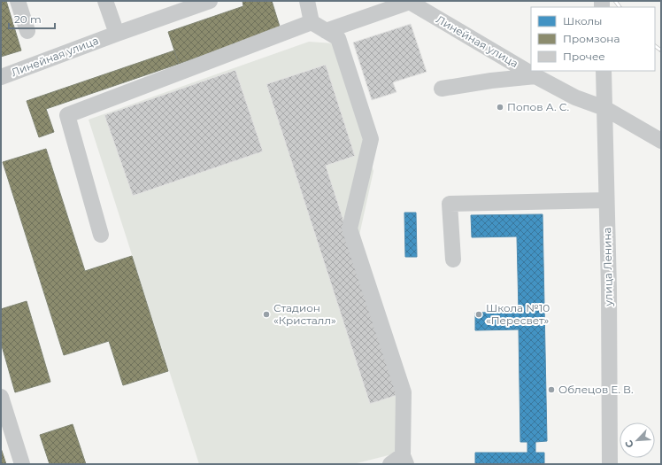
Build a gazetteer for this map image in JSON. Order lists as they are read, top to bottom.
{
  "streets": {
    "street": ["Линейная улица", "улица Ленина"]
  },
  "crossings": [
    ["Линейная улица", "улица Ленина"]
  ],
  "places": [
    "Попов А. С.",
    "Стадион «Кристалл»",
    "Школа №10 «Пересвет»",
    "Облецов Е. В."
  ],
  "legend": ["Школы", "Промзона", "Прочее"],
  "scale_bar": "20 m",
  "north": "bottom left"
}
